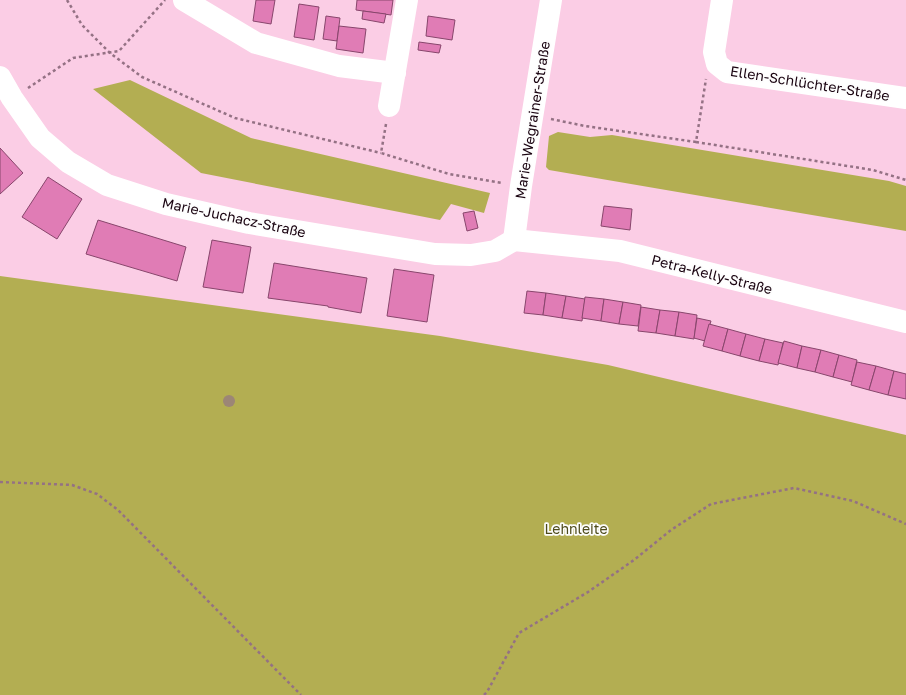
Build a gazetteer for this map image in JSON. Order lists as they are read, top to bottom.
{
  "streets": {
    "street": [
      "Ellen-Schlüchter-Straße",
      "Marie-Wegrainer-Straße",
      "Marie-Juchacz-Straße",
      "Petra-Kelly-Straße"
    ]
  },
  "crossings": [
    ["Marie-Wegrainer-Straße", "Marie-Juchacz-Straße"],
    ["Marie-Wegrainer-Straße", "Petra-Kelly-Straße"],
    ["Marie-Juchacz-Straße", "Petra-Kelly-Straße"]
  ],
  "parks": ["Lehnleite"]
}
